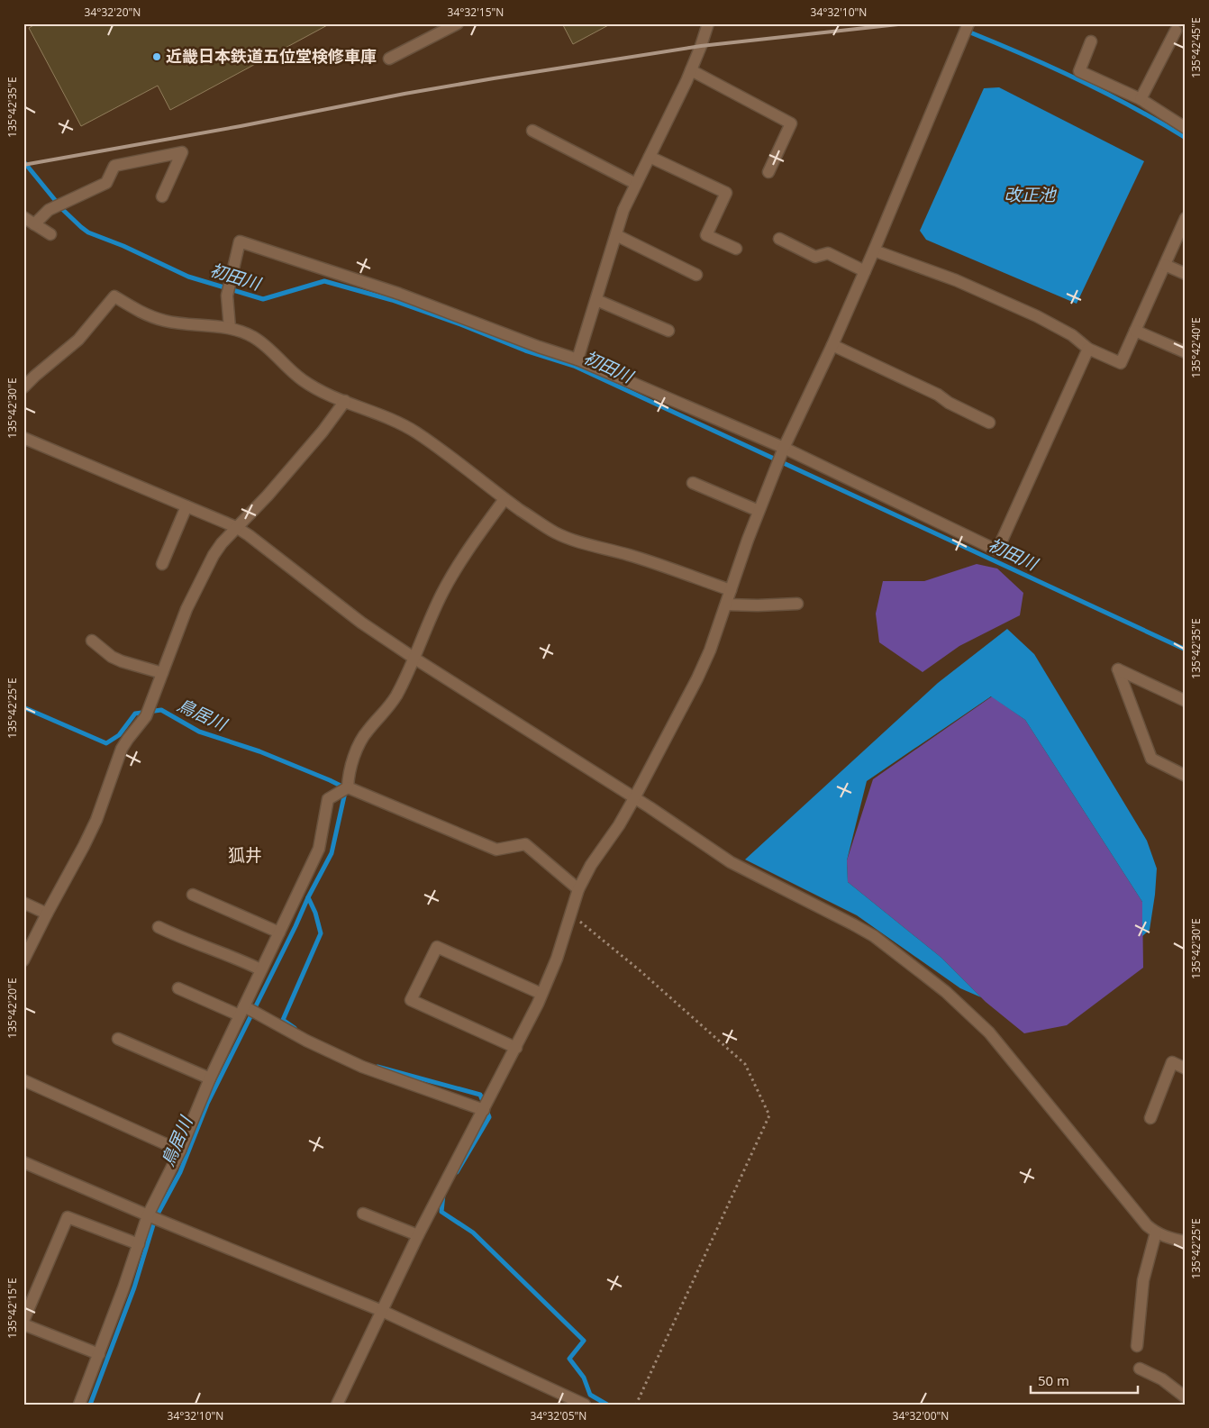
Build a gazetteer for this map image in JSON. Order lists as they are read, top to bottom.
{
  "districts": ["狐井"],
  "water": ["改正池", "初田川", "鳥居川"],
  "places": ["近畿日本鉄道五位堂検修車庫"],
  "scale_bar": "50 m",
  "coordinates": [
    "34°32'20\"N",
    "34°32'15\"N",
    "34°32'10\"N",
    "135°42'45\"E",
    "135°42'35\"E",
    "135°42'40\"E",
    "135°42'30\"E",
    "135°42'25\"E",
    "135°42'20\"E",
    "135°42'15\"E",
    "34°32'05\"N",
    "34°32'00\"N"
  ]
}
